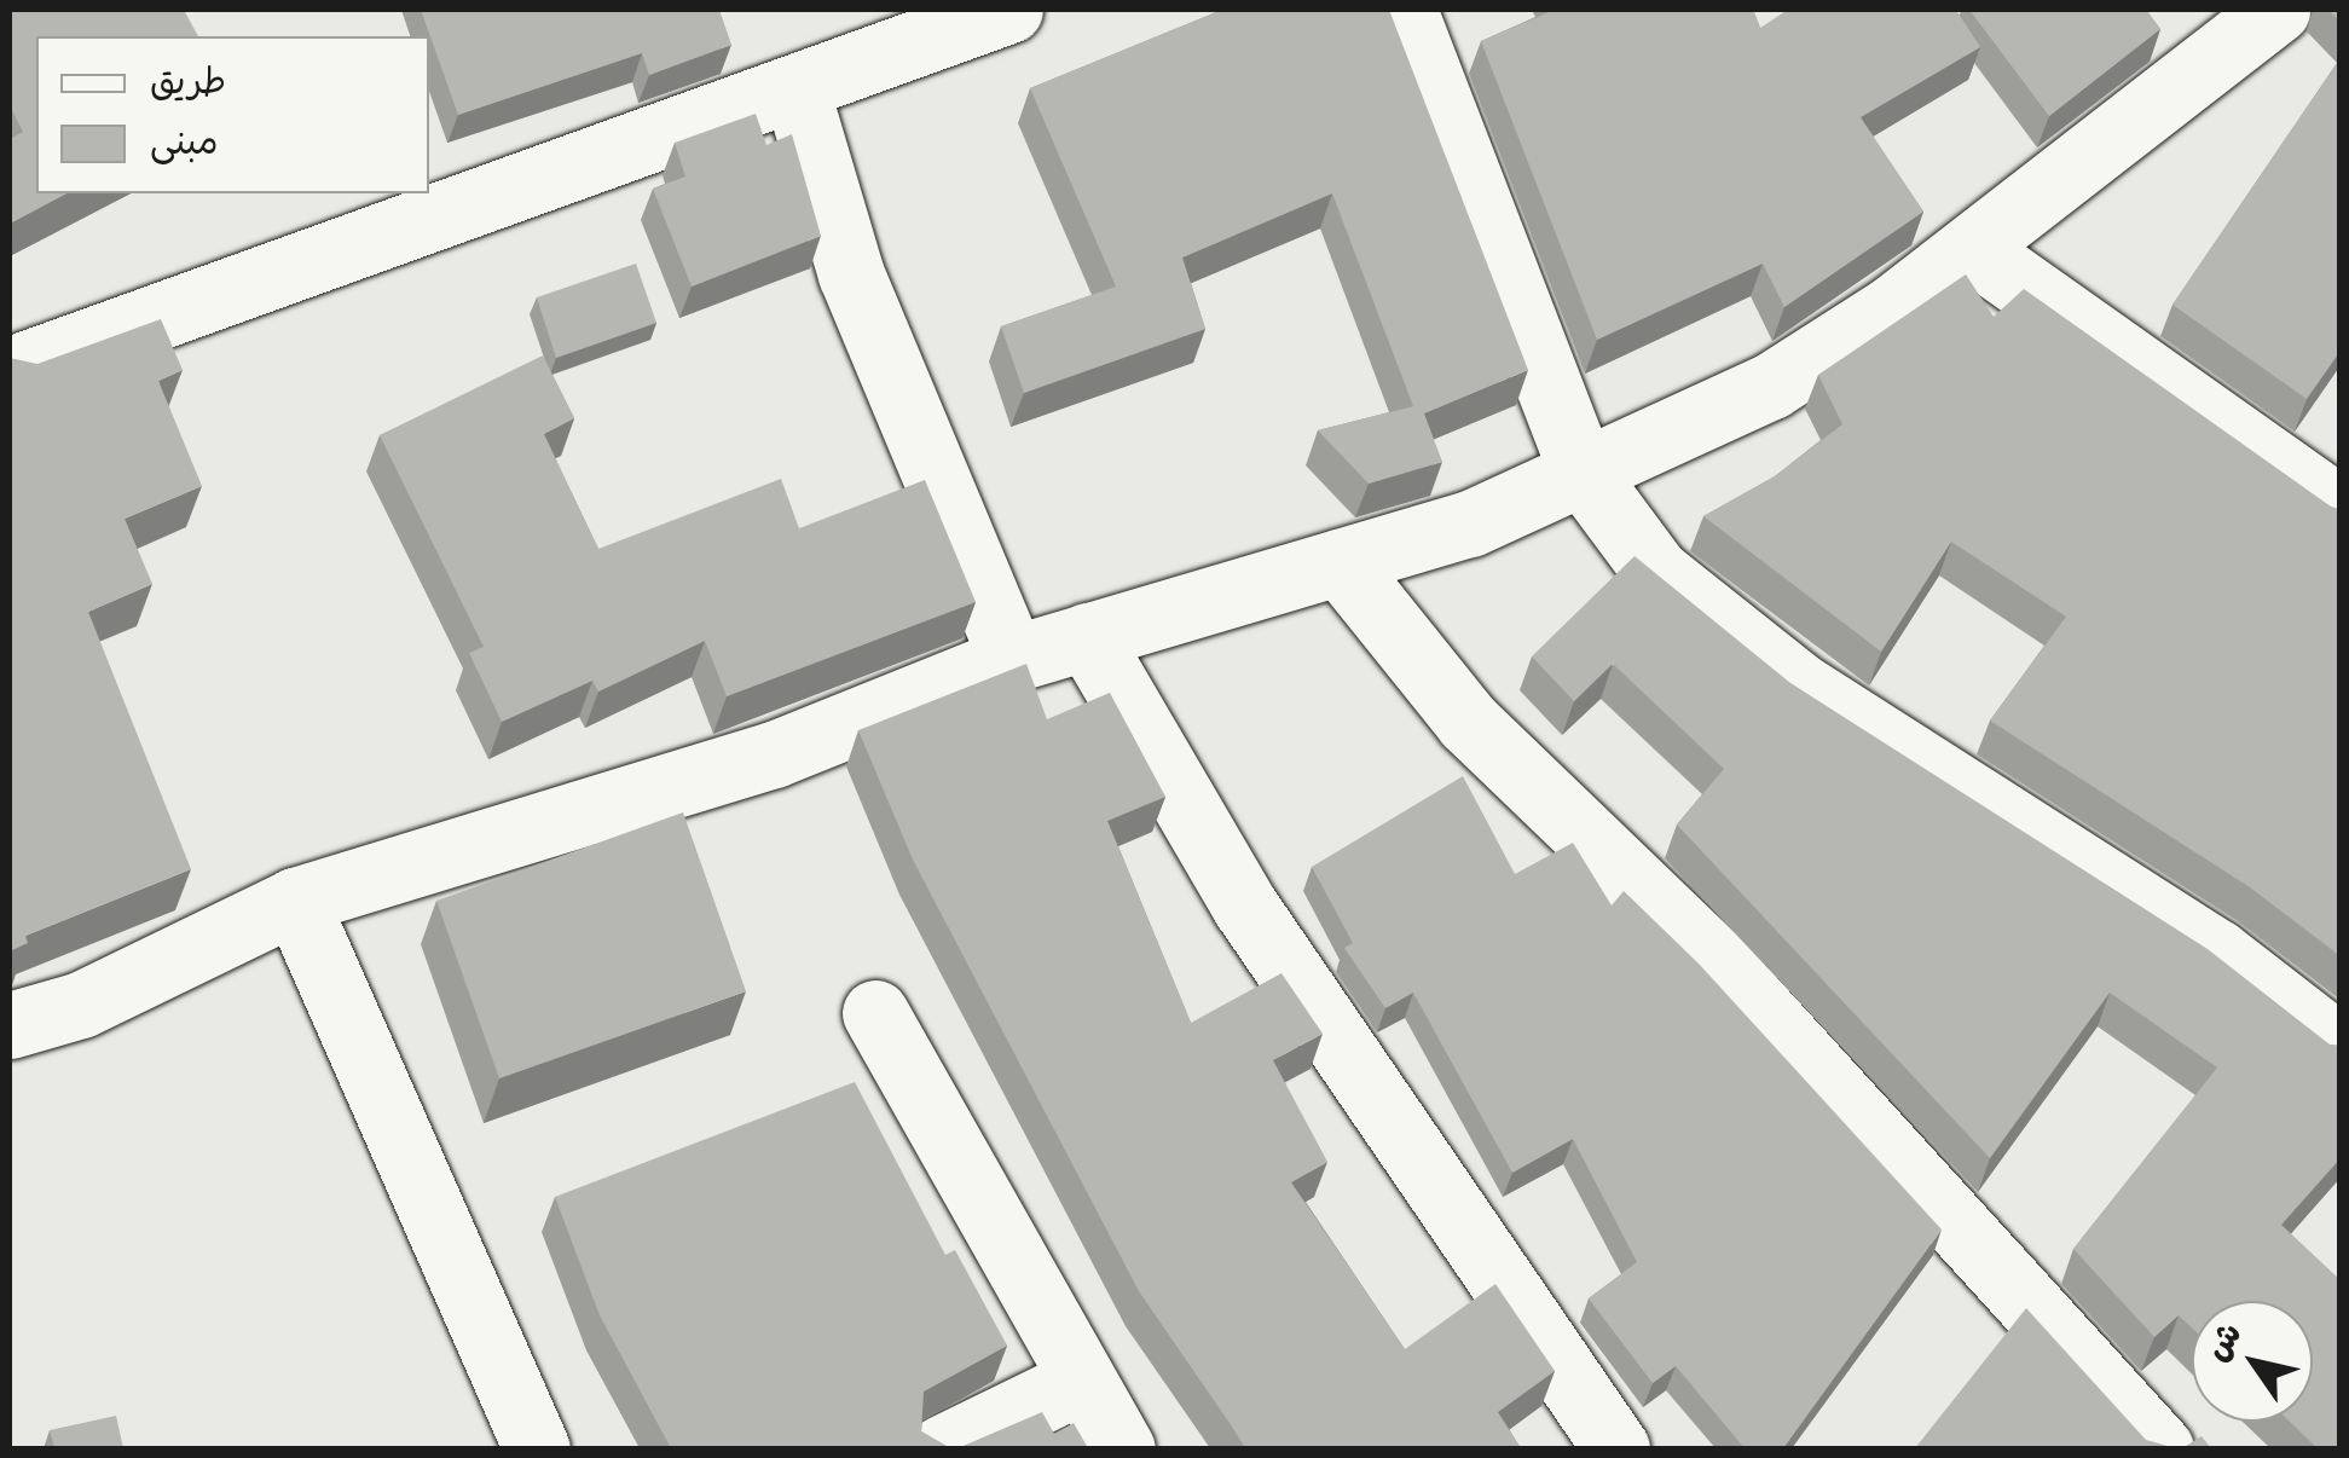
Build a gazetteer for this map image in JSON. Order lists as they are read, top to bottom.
{
  "legend": ["طريق", "مبنى"],
  "north": "top left"
}
